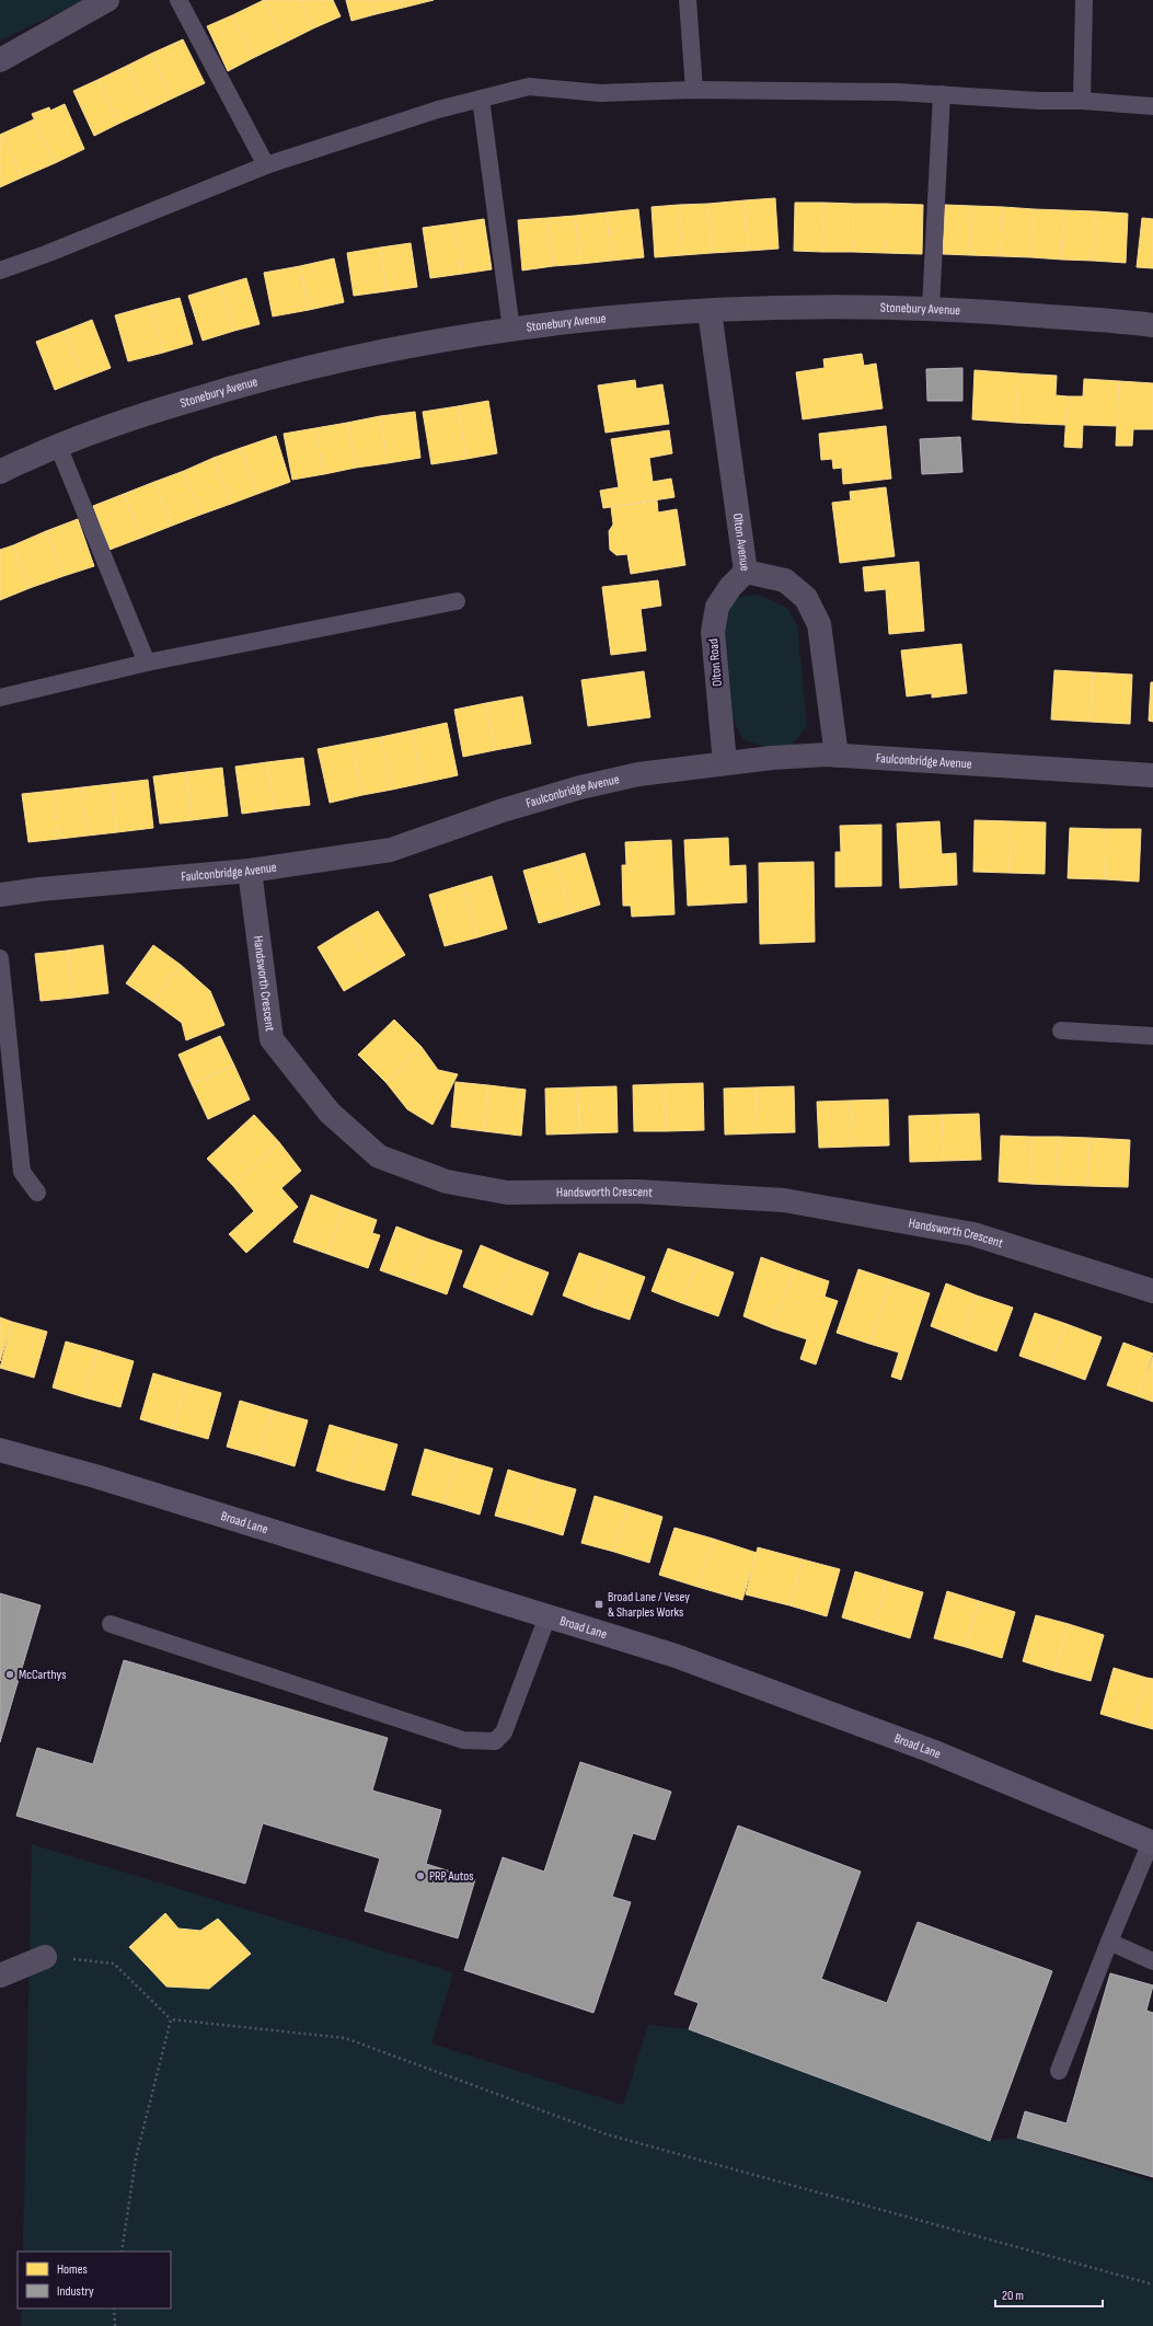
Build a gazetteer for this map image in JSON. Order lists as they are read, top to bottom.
{
  "streets": {
    "street": [
      "Stonebury Avenue",
      "Olton Avenue",
      "Olton Road",
      "Faulconbridge Avenue",
      "Handsworth Crescent",
      "Broad Lane"
    ]
  },
  "crossings": [
    ["Stonebury Avenue", "Olton Avenue"],
    ["Olton Avenue", "Olton Road"],
    ["Olton Avenue", "Faulconbridge Avenue"],
    ["Olton Road", "Faulconbridge Avenue"],
    ["Faulconbridge Avenue", "Handsworth Crescent"]
  ],
  "places": {
    "transit": ["Broad Lane / Vesey & Sharples Works"],
    "other": ["McCarthys", "PRP Autos"]
  },
  "legend": ["Homes", "Industry"],
  "scale_bar": "20 m"
}
